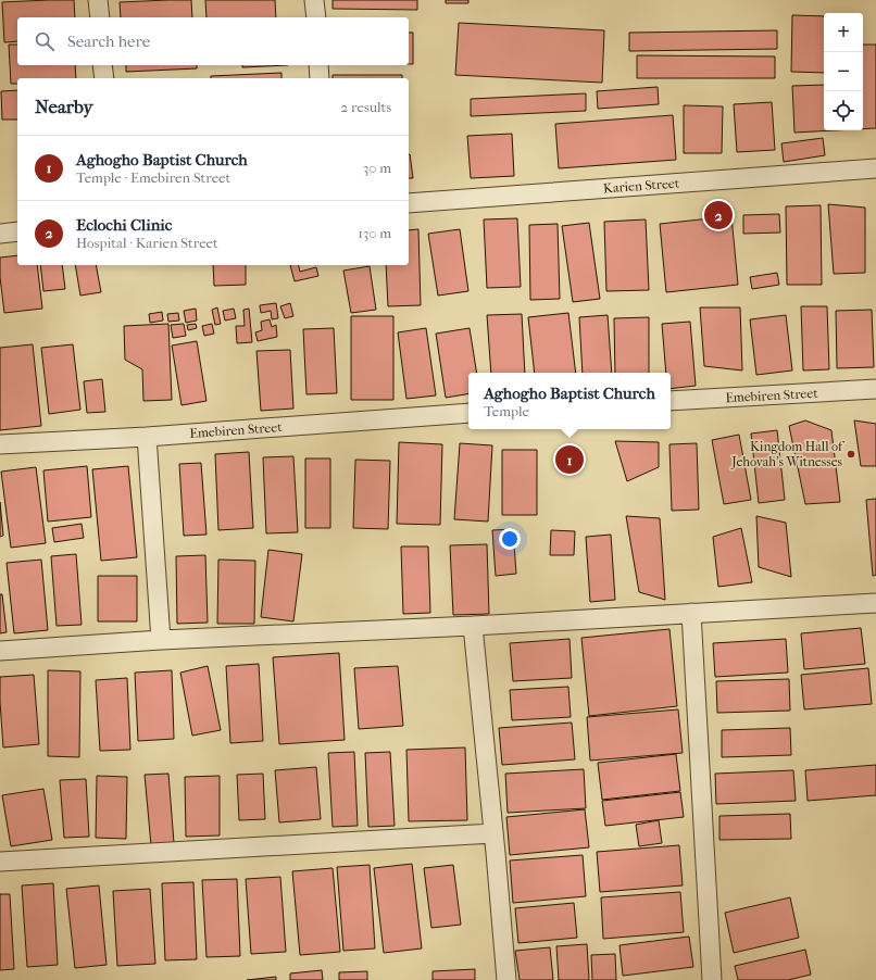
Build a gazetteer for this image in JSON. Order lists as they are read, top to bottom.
{
  "streets": {
    "street": ["Karien Street", "Emebiren Street"]
  },
  "places": ["Kingdom Hall of Jehovah's Witnesses"],
  "page": {
    "map_buttons": ["+", "−"],
    "search": "Search here",
    "heading": ["Nearby", "2 results"],
    "list": [
      {
        "mark": "1",
        "name": "Aghogho Baptist Church",
        "note": "Temple · Emebiren Street",
        "value": "30 m"
      },
      {
        "mark": "2",
        "name": "Eclochi Clinic",
        "note": "Hospital · Karien Street",
        "value": "130 m"
      }
    ],
    "pins": ["2", "1"],
    "popup": ["Aghogho Baptist Church", "Temple"]
  }
}
